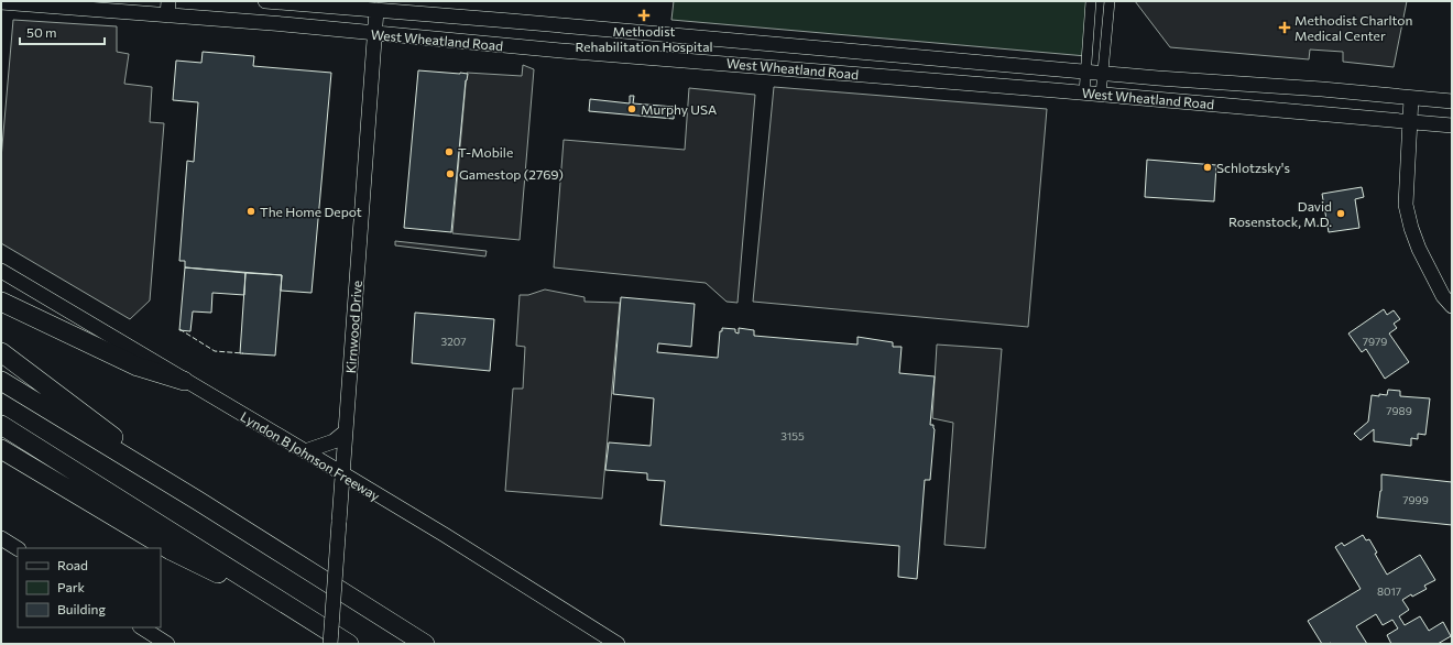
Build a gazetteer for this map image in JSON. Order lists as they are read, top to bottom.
{
  "streets": {
    "main road": ["West Wheatland Road", "Kirnwood Drive", "Lyndon B Johnson Freeway"]
  },
  "crossings": [
    ["West Wheatland Road", "Kirnwood Drive"],
    ["Kirnwood Drive", "Lyndon B Johnson Freeway"]
  ],
  "places": {
    "health": ["Methodist Rehabilitation Hospital", "Methodist Charlton Medical Center"],
    "other": [
      "Murphy USA",
      "T-Mobile",
      "Schlotzsky's",
      "Gamestop (2769)",
      "The Home Depot",
      "David Rosenstock, M.D."
    ]
  },
  "house_numbers": [
    "3207",
    "7979",
    "7989",
    "3155",
    "7999",
    "8017"
  ],
  "legend": ["Road", "Park", "Building"],
  "scale_bar": "50 m"
}
